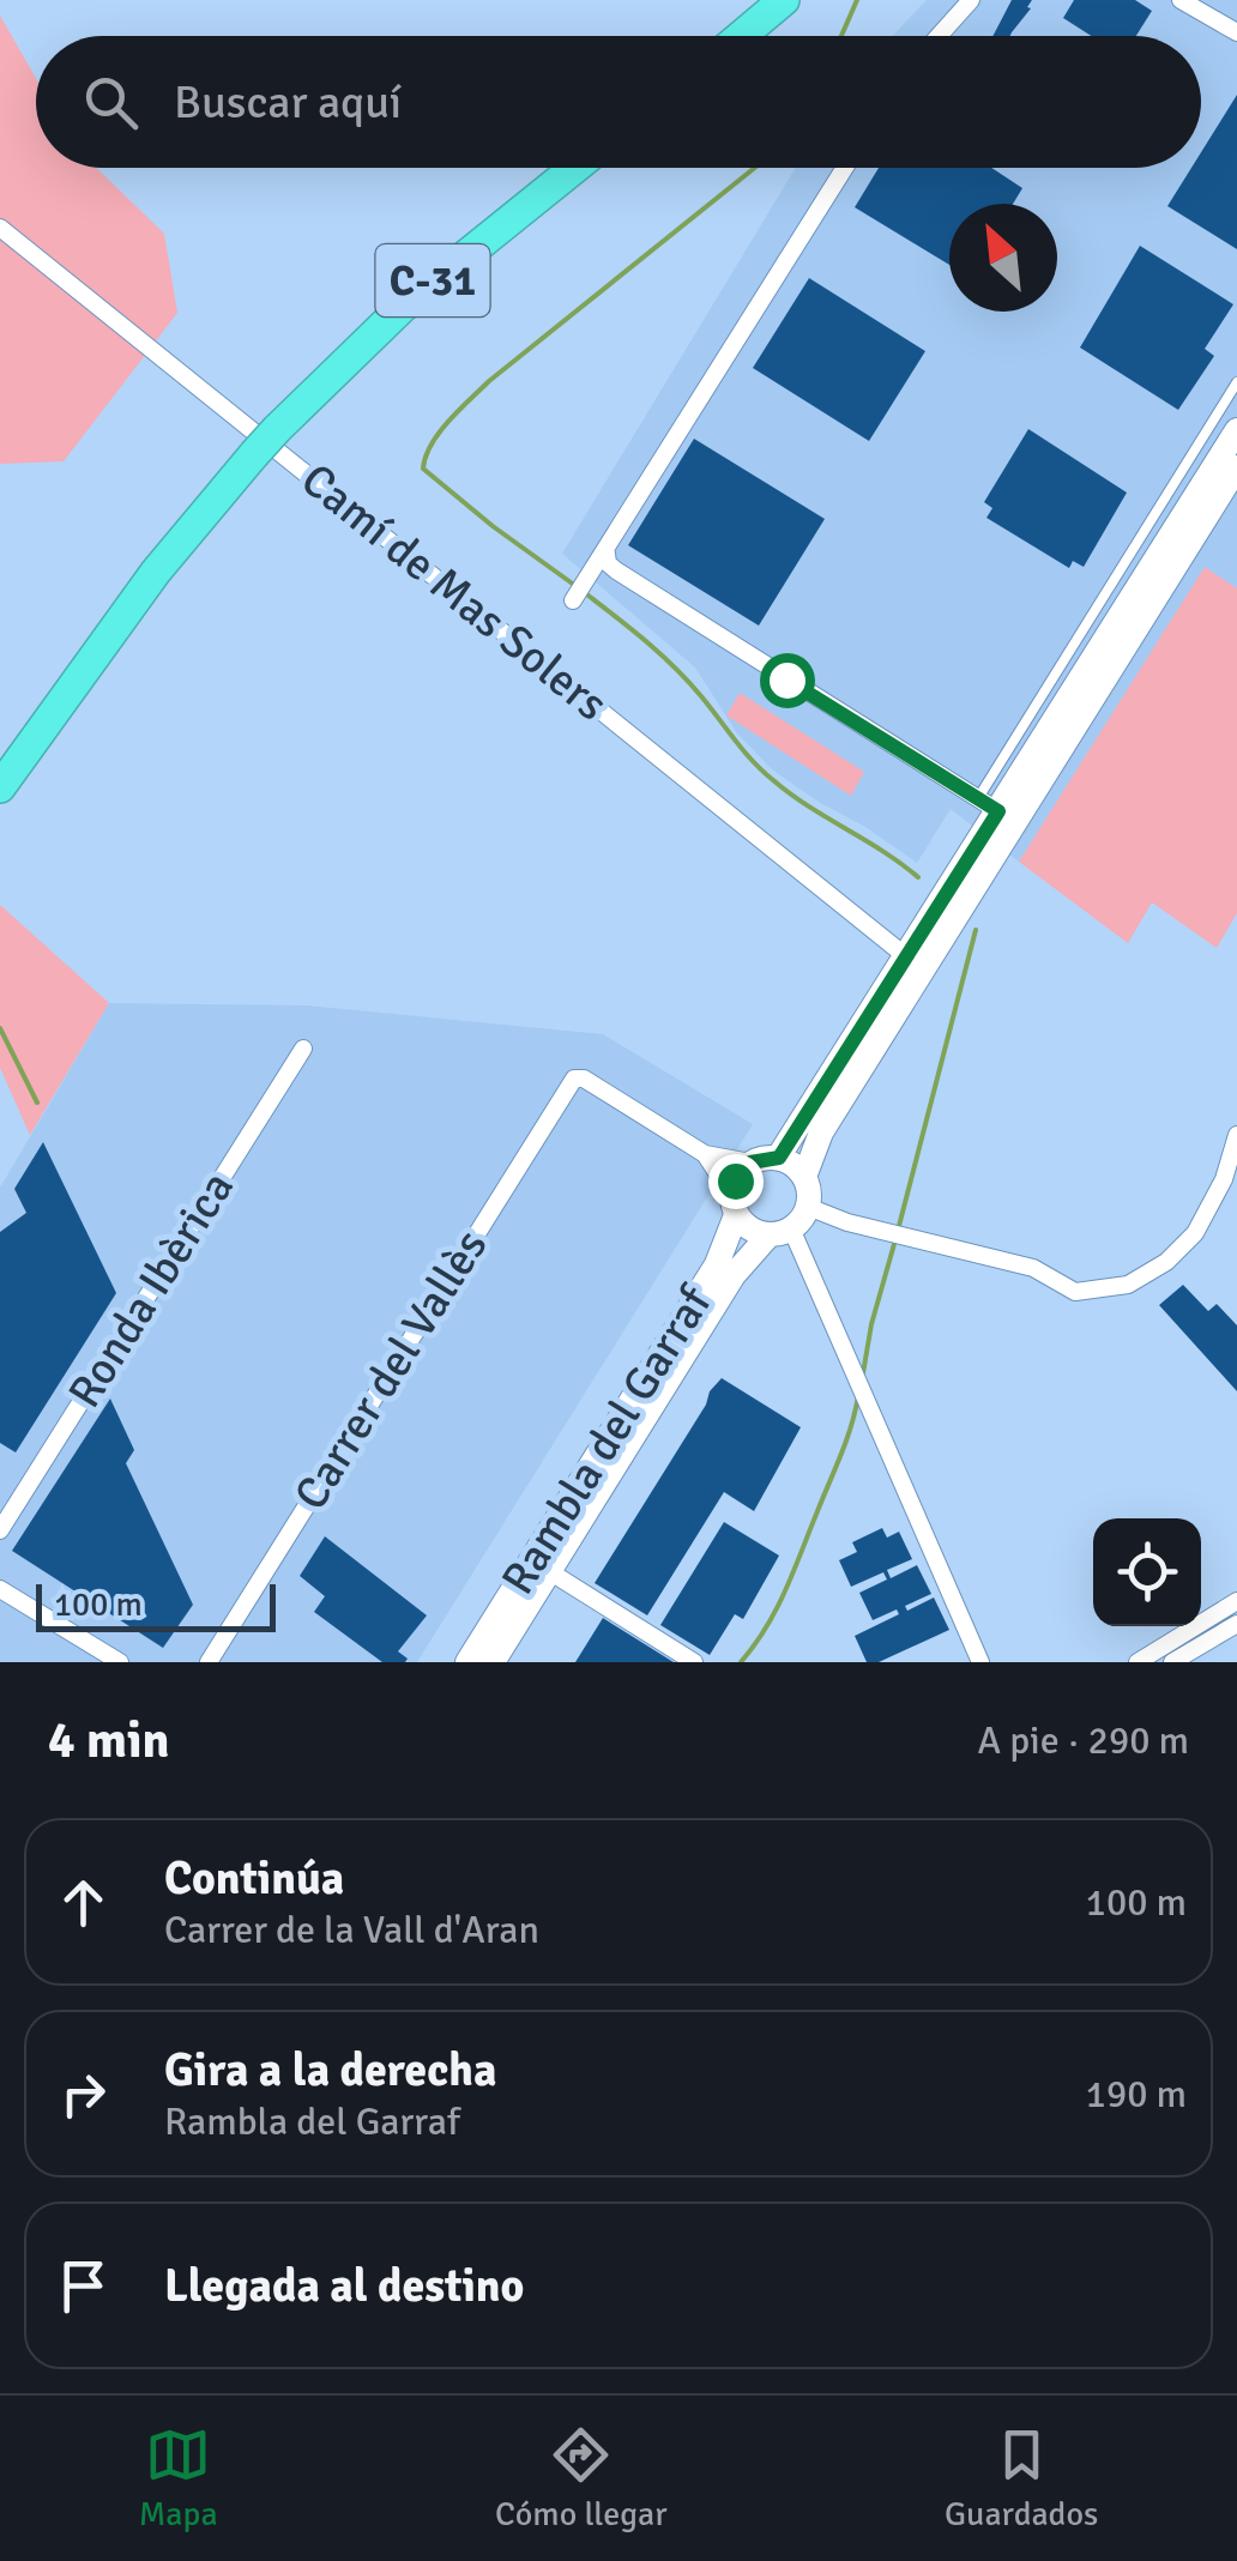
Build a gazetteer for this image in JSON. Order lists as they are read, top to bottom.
{
  "streets": {
    "highway": ["C-31"],
    "street": [
      "Camí de Mas Solers",
      "Ronda Ibèrica",
      "Carrer del Vallès",
      "Rambla del Garraf"
    ]
  },
  "scale_bar": "100 m",
  "north": "top left",
  "page": {
    "search": "Buscar aquí",
    "scale": "100 m",
    "heading": ["4 min", "A pie · 290 m"],
    "list": [
      ["Continúa", "Carrer de la Vall d'Aran", "100 m"],
      ["Gira a la derecha", "Rambla del Garraf", "190 m"],
      "Llegada al destino"
    ],
    "nav": ["Mapa", "Cómo llegar", "Guardados"]
  }
}
